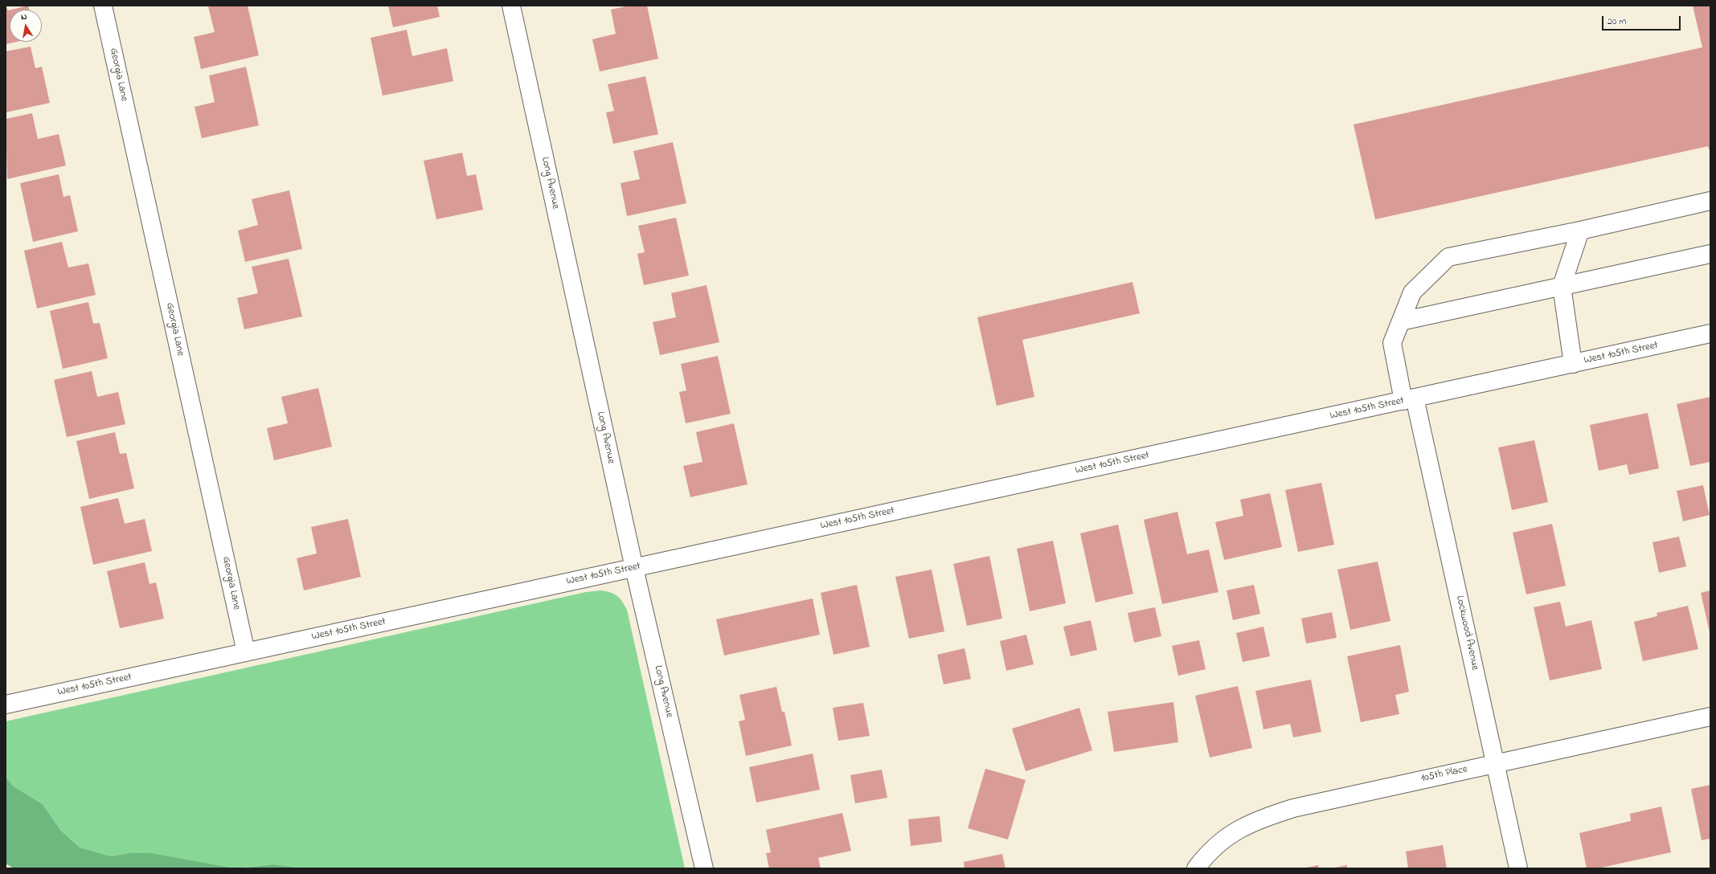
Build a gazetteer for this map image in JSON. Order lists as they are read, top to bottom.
{
  "streets": {
    "street": [
      "Georgia Lane",
      "Long Avenue",
      "West 105th Street",
      "Lockwood Avenue",
      "105th Place"
    ]
  },
  "crossings": [
    ["Georgia Lane", "West 105th Street"],
    ["Long Avenue", "West 105th Street"],
    ["West 105th Street", "Lockwood Avenue"],
    ["Lockwood Avenue", "105th Place"]
  ],
  "scale_bar": "20 m",
  "north": "top"
}
